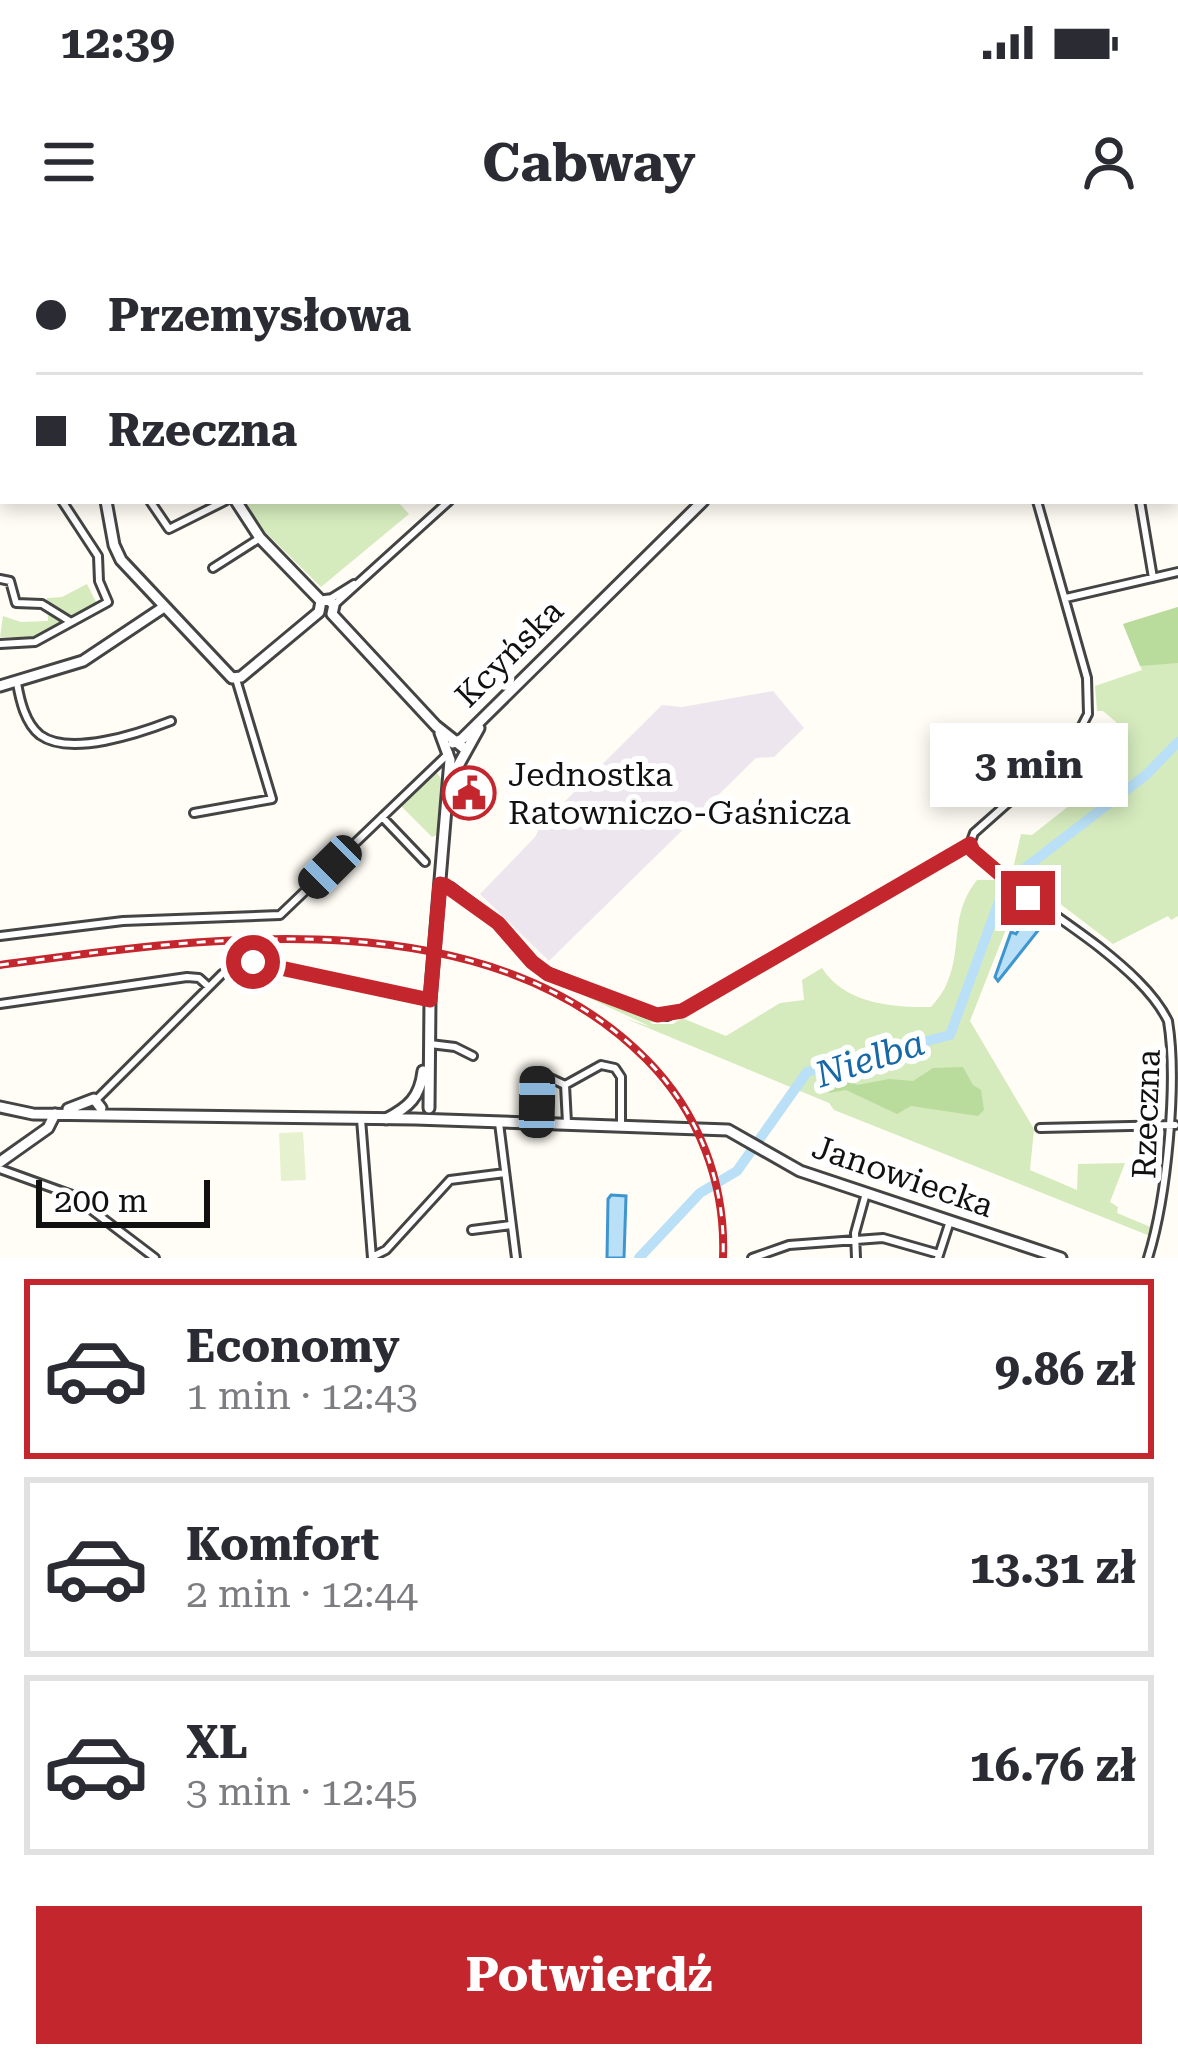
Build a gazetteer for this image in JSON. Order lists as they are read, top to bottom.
{
  "streets": {
    "street": ["Kcyńska", "Rzeczna", "Janowiecka"]
  },
  "water": ["Nielba"],
  "places": {
    "public building": ["Jednostka Ratowniczo-Gaśnicza"]
  },
  "scale_bar": "200 m",
  "page": {
    "status": "12:39",
    "header": "Cabway",
    "banner": ["Przemysłowa", "Rzeczna"],
    "bubble": "3 min",
    "scale": "200 m",
    "list": [
      {
        "name": "Economy",
        "note": "1 min · 12:43",
        "value": "9.86 zł"
      },
      {
        "name": "Komfort",
        "note": "2 min · 12:44",
        "value": "13.31 zł"
      },
      {
        "name": "XL",
        "note": "3 min · 12:45",
        "value": "16.76 zł"
      }
    ],
    "buttons": "Potwierdź"
  }
}
